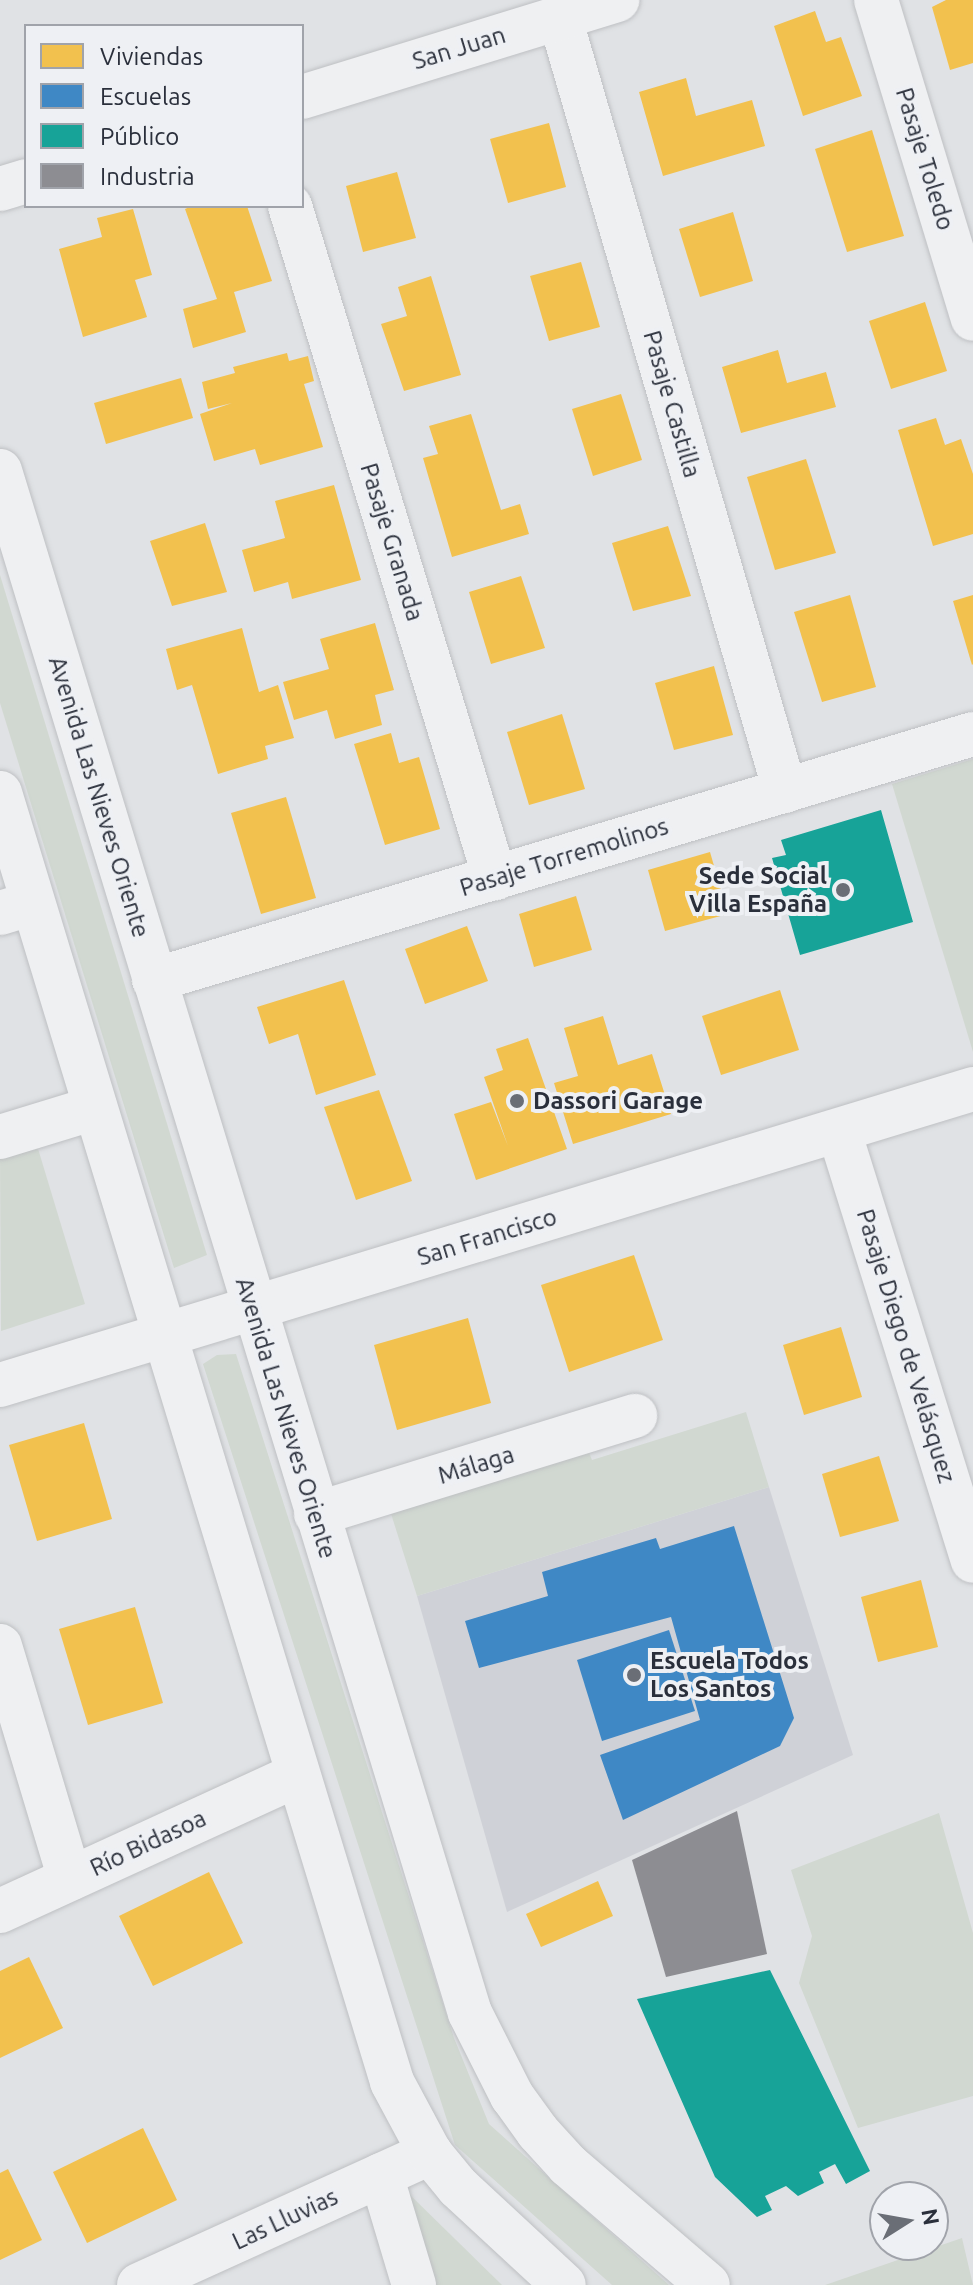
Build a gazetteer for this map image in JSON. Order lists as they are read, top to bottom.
{
  "streets": {
    "street": [
      "San Juan",
      "Pasaje Toledo",
      "Pasaje Castilla",
      "Pasaje Granada",
      "Avenida Las Nieves Oriente",
      "Pasaje Torremolinos",
      "San Francisco",
      "Pasaje Diego de Velásquez",
      "Málaga",
      "Río Bidasoa",
      "Las Lluvias"
    ]
  },
  "crossings": [
    ["San Juan", "Pasaje Castilla"],
    ["Pasaje Castilla", "Pasaje Torremolinos"],
    ["Pasaje Granada", "Pasaje Torremolinos"],
    ["Avenida Las Nieves Oriente", "Pasaje Torremolinos"],
    ["Avenida Las Nieves Oriente", "San Francisco"],
    ["Avenida Las Nieves Oriente", "Málaga"],
    ["San Francisco", "Pasaje Diego de Velásquez"]
  ],
  "places": ["Sede Social Villa España", "Dassori Garage", "Escuela Todos Los Santos"],
  "legend": [
    "Viviendas",
    "Escuelas",
    "Público",
    "Industria"
  ],
  "north": "right"
}
